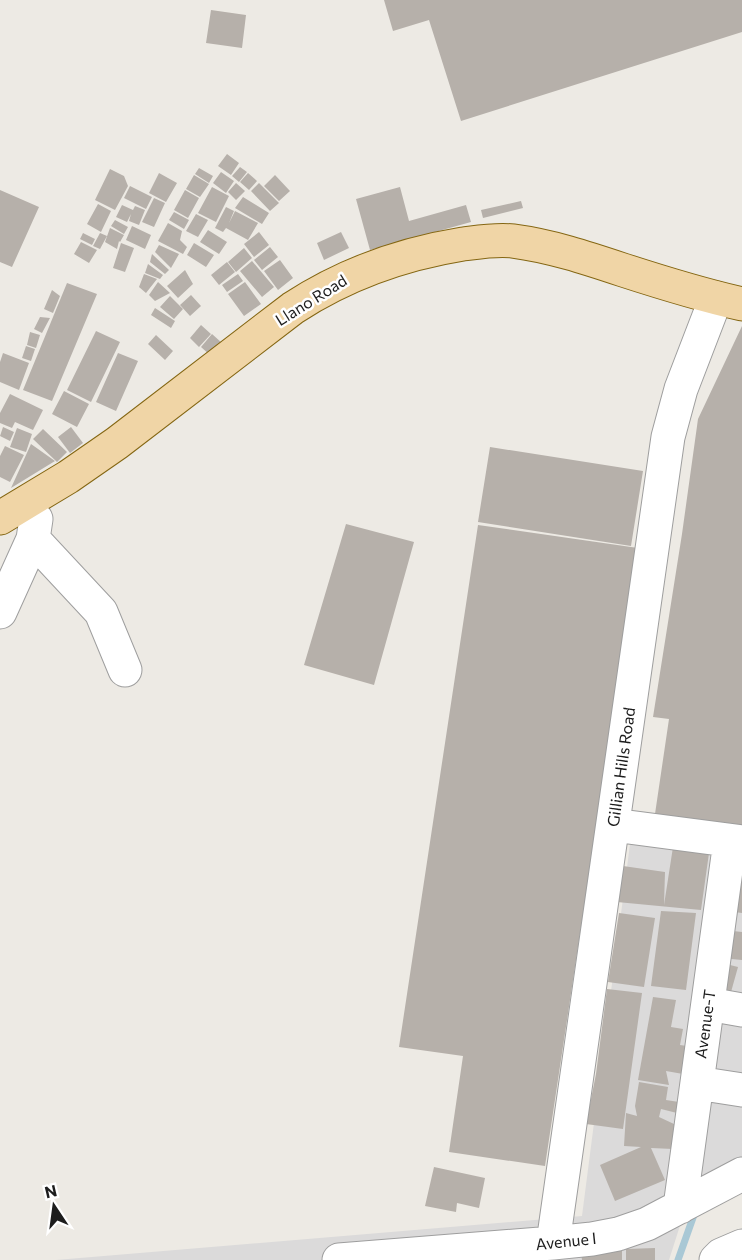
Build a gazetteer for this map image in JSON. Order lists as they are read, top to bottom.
{
  "streets": {
    "main road": ["Llano Road"],
    "street": ["Gillian Hills Road", "Avenue-T", "Avenue I"]
  },
  "crossings": [
    ["Llano Road", "Gillian Hills Road"],
    ["Gillian Hills Road", "Avenue I"],
    ["Avenue-T", "Avenue I"]
  ],
  "north": "top"
}
